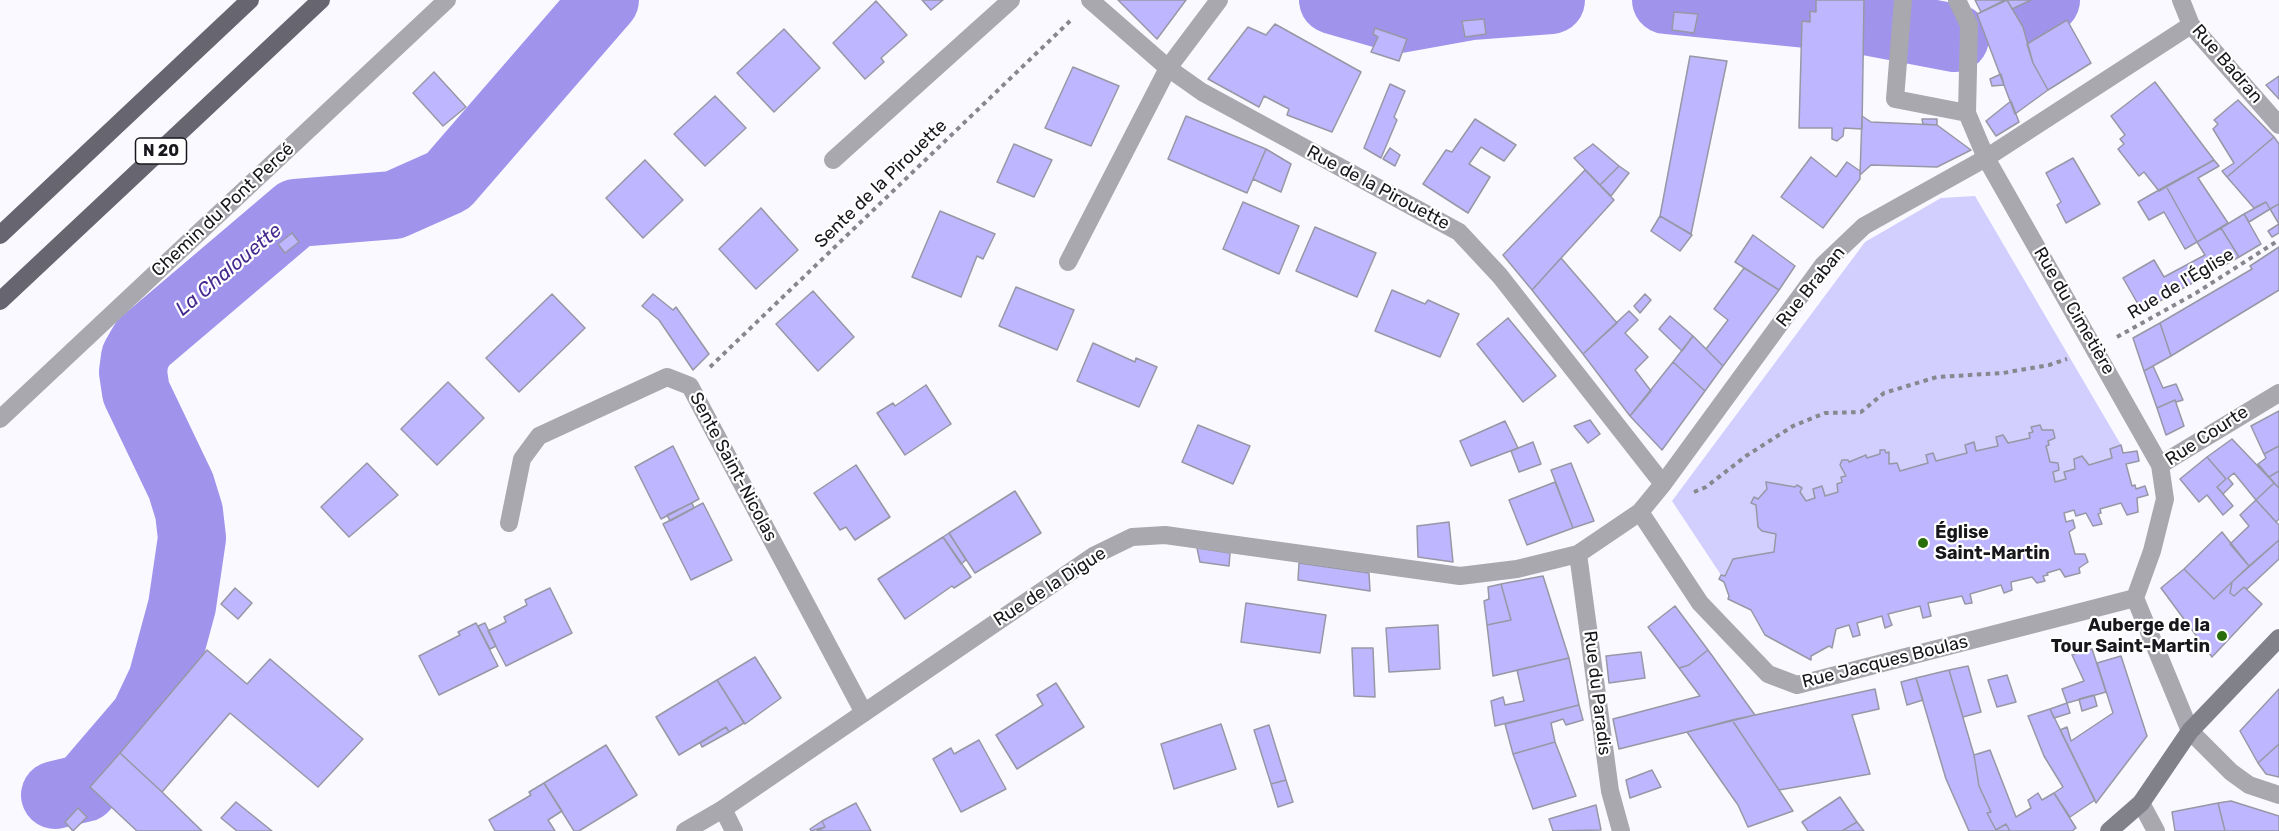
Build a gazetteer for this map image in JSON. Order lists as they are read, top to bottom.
{
  "streets": {
    "main road": ["N 20"],
    "street": [
      "Rue Badran",
      "Rue de la Pirouette",
      "Chemin du Pont Percé",
      "Rue Braban",
      "Rue du Cimetière",
      "Rue Courte",
      "Sente Saint-Nicolas",
      "Rue de la Digue",
      "Rue Jacques Boulas",
      "Rue du Paradis"
    ],
    "path": ["Sente de la Pirouette", "Rue de l'Église"]
  },
  "crossings": [
    ["Rue Badran", "Rue Braban"],
    ["Sente de la Pirouette", "Rue de la Pirouette"],
    ["Sente de la Pirouette", "Sente Saint-Nicolas"],
    ["Rue de la Pirouette", "Rue Braban"],
    ["Rue de l'Église", "Rue du Cimetière"],
    ["Rue Braban", "Rue du Cimetière"],
    ["Rue Braban", "Rue de la Digue"],
    ["Rue Braban", "Rue Jacques Boulas"],
    ["Rue Braban", "Rue du Paradis"],
    ["Rue du Cimetière", "Rue Courte"],
    ["Rue Courte", "Rue Jacques Boulas"],
    ["Sente Saint-Nicolas", "Rue de la Digue"],
    ["Rue de la Digue", "Rue du Paradis"]
  ],
  "water": ["La Chalouette"],
  "places": ["Église Saint-Martin", "Auberge de la Tour Saint-Martin"]
}
